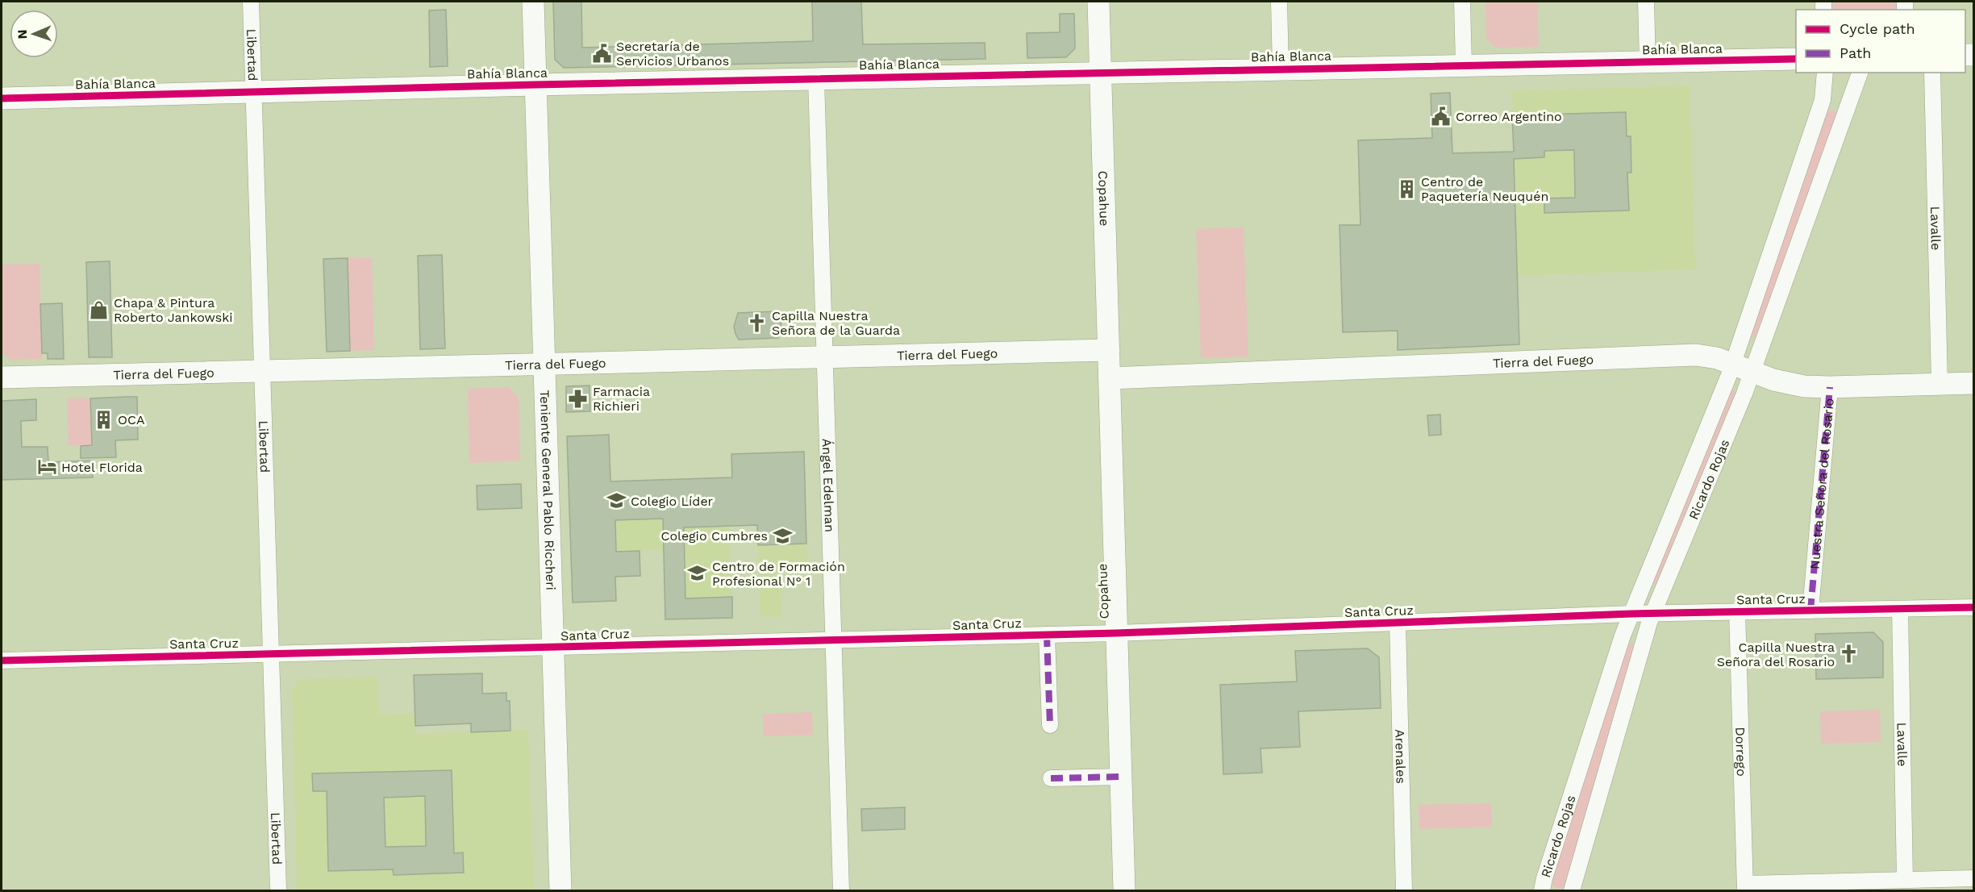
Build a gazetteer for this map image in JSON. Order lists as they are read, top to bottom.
{
  "streets": {
    "street": [
      "Bahía Blanca",
      "Libertad",
      "Copahue",
      "Lavalle",
      "Tierra del Fuego",
      "Ricardo Rojas",
      "Ángel Edelman",
      "Nuestra Señora del Rosario",
      "Teniente General Pablo Riccheri",
      "Santa Cruz",
      "Dorrego",
      "Arenales"
    ]
  },
  "crossings": [
    ["Bahía Blanca", "Libertad"],
    ["Bahía Blanca", "Copahue"],
    ["Bahía Blanca", "Ángel Edelman"],
    ["Bahía Blanca", "Teniente General Pablo Riccheri"],
    ["Libertad", "Tierra del Fuego"],
    ["Libertad", "Santa Cruz"],
    ["Copahue", "Tierra del Fuego"],
    ["Copahue", "Santa Cruz"],
    ["Lavalle", "Tierra del Fuego"],
    ["Lavalle", "Santa Cruz"],
    ["Tierra del Fuego", "Ricardo Rojas"],
    ["Tierra del Fuego", "Ángel Edelman"],
    ["Tierra del Fuego", "Nuestra Señora del Rosario"],
    ["Tierra del Fuego", "Teniente General Pablo Riccheri"],
    ["Ricardo Rojas", "Santa Cruz"],
    ["Ángel Edelman", "Santa Cruz"],
    ["Nuestra Señora del Rosario", "Santa Cruz"],
    ["Teniente General Pablo Riccheri", "Santa Cruz"],
    ["Santa Cruz", "Dorrego"],
    ["Santa Cruz", "Arenales"]
  ],
  "places": {
    "public building": ["Secretaría de Servicios Urbanos", "Correo Argentino"],
    "building": ["Centro de Paquetería Neuquén", "OCA"],
    "shop": ["Chapa & Pintura Roberto Jankowski"],
    "church": ["Capilla Nuestra Señora de la Guarda", "Capilla Nuestra Señora del Rosario"],
    "pharmacy": ["Farmacia Richieri"],
    "hotel": ["Hotel Florida"],
    "school or university": ["Colegio Líder", "Colegio Cumbres", "Centro de Formación Profesional N° 1"]
  },
  "legend": ["Cycle path", "Path"],
  "north": "left"
}
